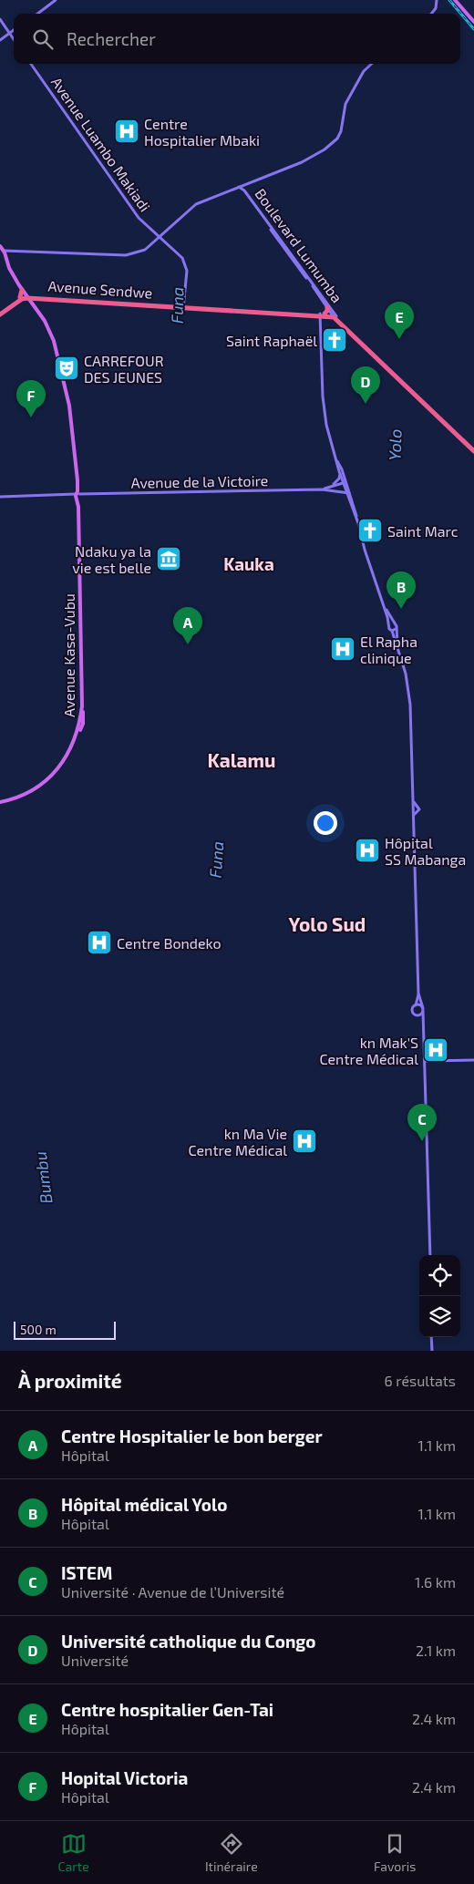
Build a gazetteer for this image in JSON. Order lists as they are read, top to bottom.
{
  "streets": {
    "highway": ["Boulevard Lumumba", "Avenue Sendwe"],
    "main road": ["Avenue Luambo Makiadi", "Avenue de la Victoire", "Avenue Kasa-Vubu"]
  },
  "crossings": [
    ["Avenue Luambo Makiadi", "Avenue Sendwe"],
    ["Boulevard Lumumba", "Avenue Sendwe"],
    ["Avenue Sendwe", "Avenue Kasa-Vubu"],
    ["Avenue de la Victoire", "Avenue Kasa-Vubu"]
  ],
  "districts": ["Kauka", "Kalamu", "Yolo Sud"],
  "water": ["Funa", "Yolo", "Bumbu"],
  "places": {
    "hospital": [
      "Centre Hospitalier Mbaki",
      "El Rapha clinique",
      "Hôpital SS Mabanga",
      "Centre Bondeko",
      "kn Mak'S Centre Médical",
      "kn Ma Vie Centre Médical"
    ],
    "church": ["Saint Raphaël", "Saint Marc"],
    "theatre": ["CARREFOUR DES JEUNES"],
    "museum": ["Ndaku ya la vie est belle"]
  },
  "scale_bar": "500 m",
  "page": {
    "search": "Rechercher",
    "pins": [
      "E",
      "D",
      "F",
      "B",
      "A",
      "C"
    ],
    "scale": "500 m",
    "heading": ["À proximité", "6 résultats"],
    "list": [
      {
        "mark": "A",
        "name": "Centre Hospitalier le bon berger",
        "note": "Hôpital",
        "value": "1.1 km"
      },
      {
        "mark": "B",
        "name": "Hôpital médical Yolo",
        "note": "Hôpital",
        "value": "1.1 km"
      },
      {
        "mark": "C",
        "name": "ISTEM",
        "note": "Université · Avenue de l’Université",
        "value": "1.6 km"
      },
      {
        "mark": "D",
        "name": "Université catholique du Congo",
        "note": "Université",
        "value": "2.1 km"
      },
      {
        "mark": "E",
        "name": "Centre hospitalier Gen-Tai",
        "note": "Hôpital",
        "value": "2.4 km"
      },
      {
        "mark": "F",
        "name": "Hopital Victoria",
        "note": "Hôpital",
        "value": "2.4 km"
      }
    ],
    "nav": ["Carte", "Itinéraire", "Favoris"]
  }
}
